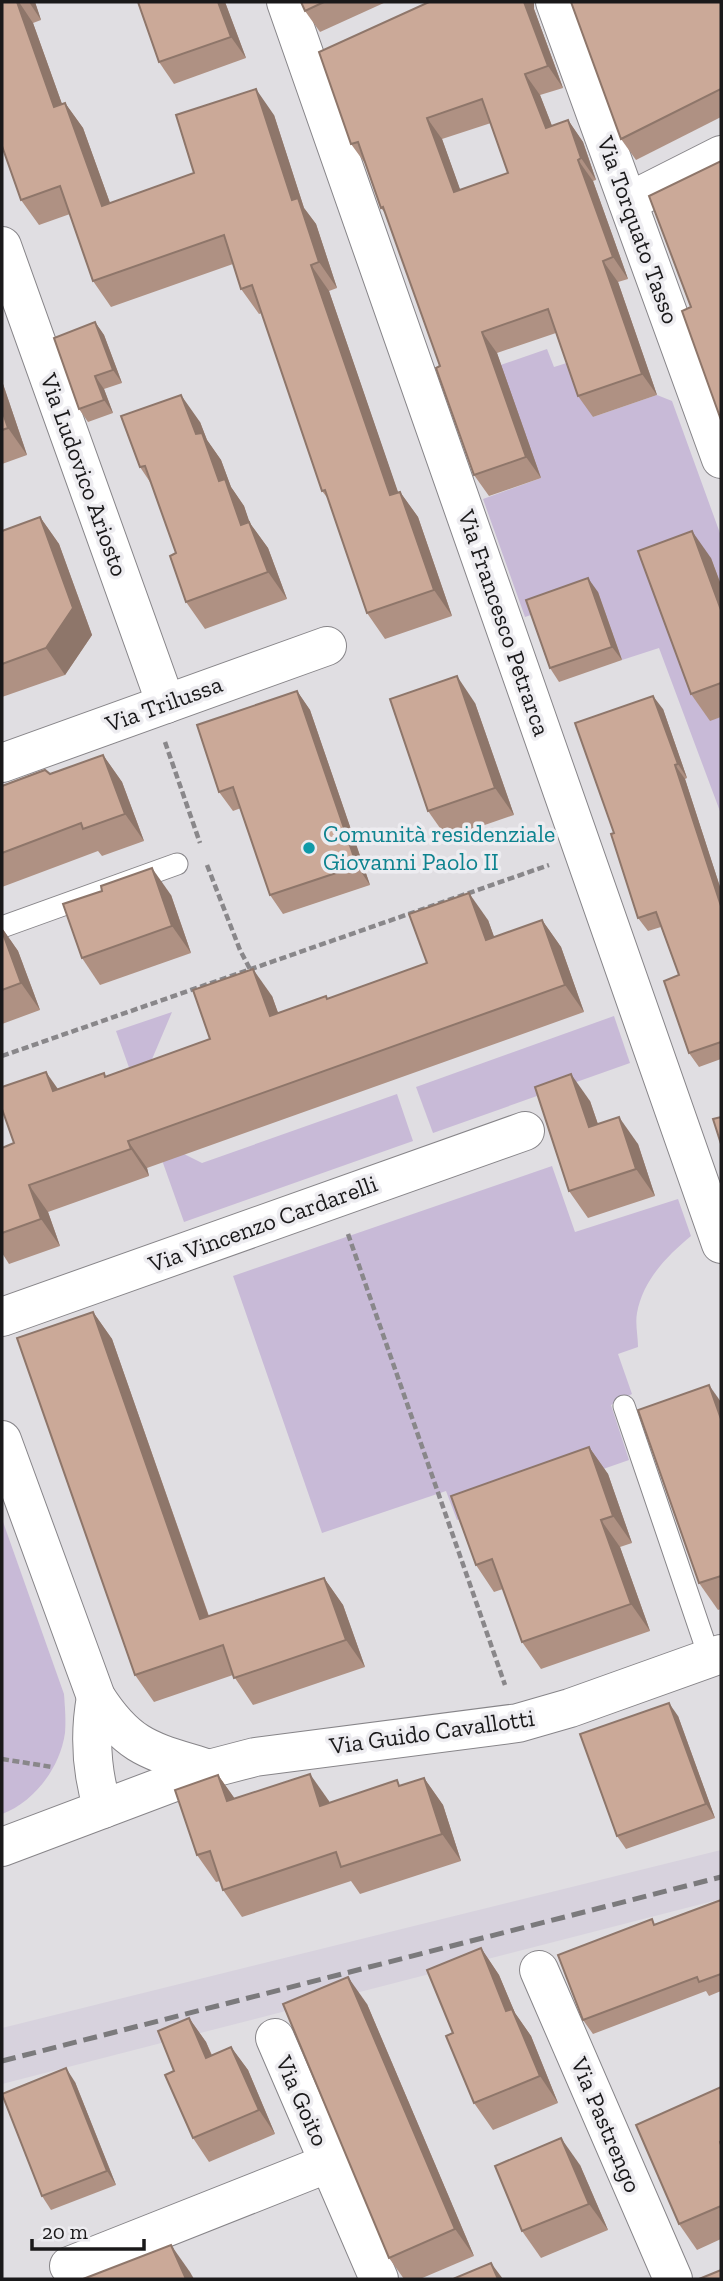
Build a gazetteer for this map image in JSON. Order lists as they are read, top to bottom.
{
  "streets": {
    "street": [
      "Via Torquato Tasso",
      "Via Ludovico Ariosto",
      "Via Francesco Petrarca",
      "Via Trilussa",
      "Via Vincenzo Cardarelli",
      "Via Guido Cavallotti",
      "Via Goito",
      "Via Pastrengo"
    ]
  },
  "crossings": [
    ["Via Ludovico Ariosto", "Via Trilussa"]
  ],
  "places": ["Comunità residenziale Giovanni Paolo II"],
  "scale_bar": "20 m"
}
